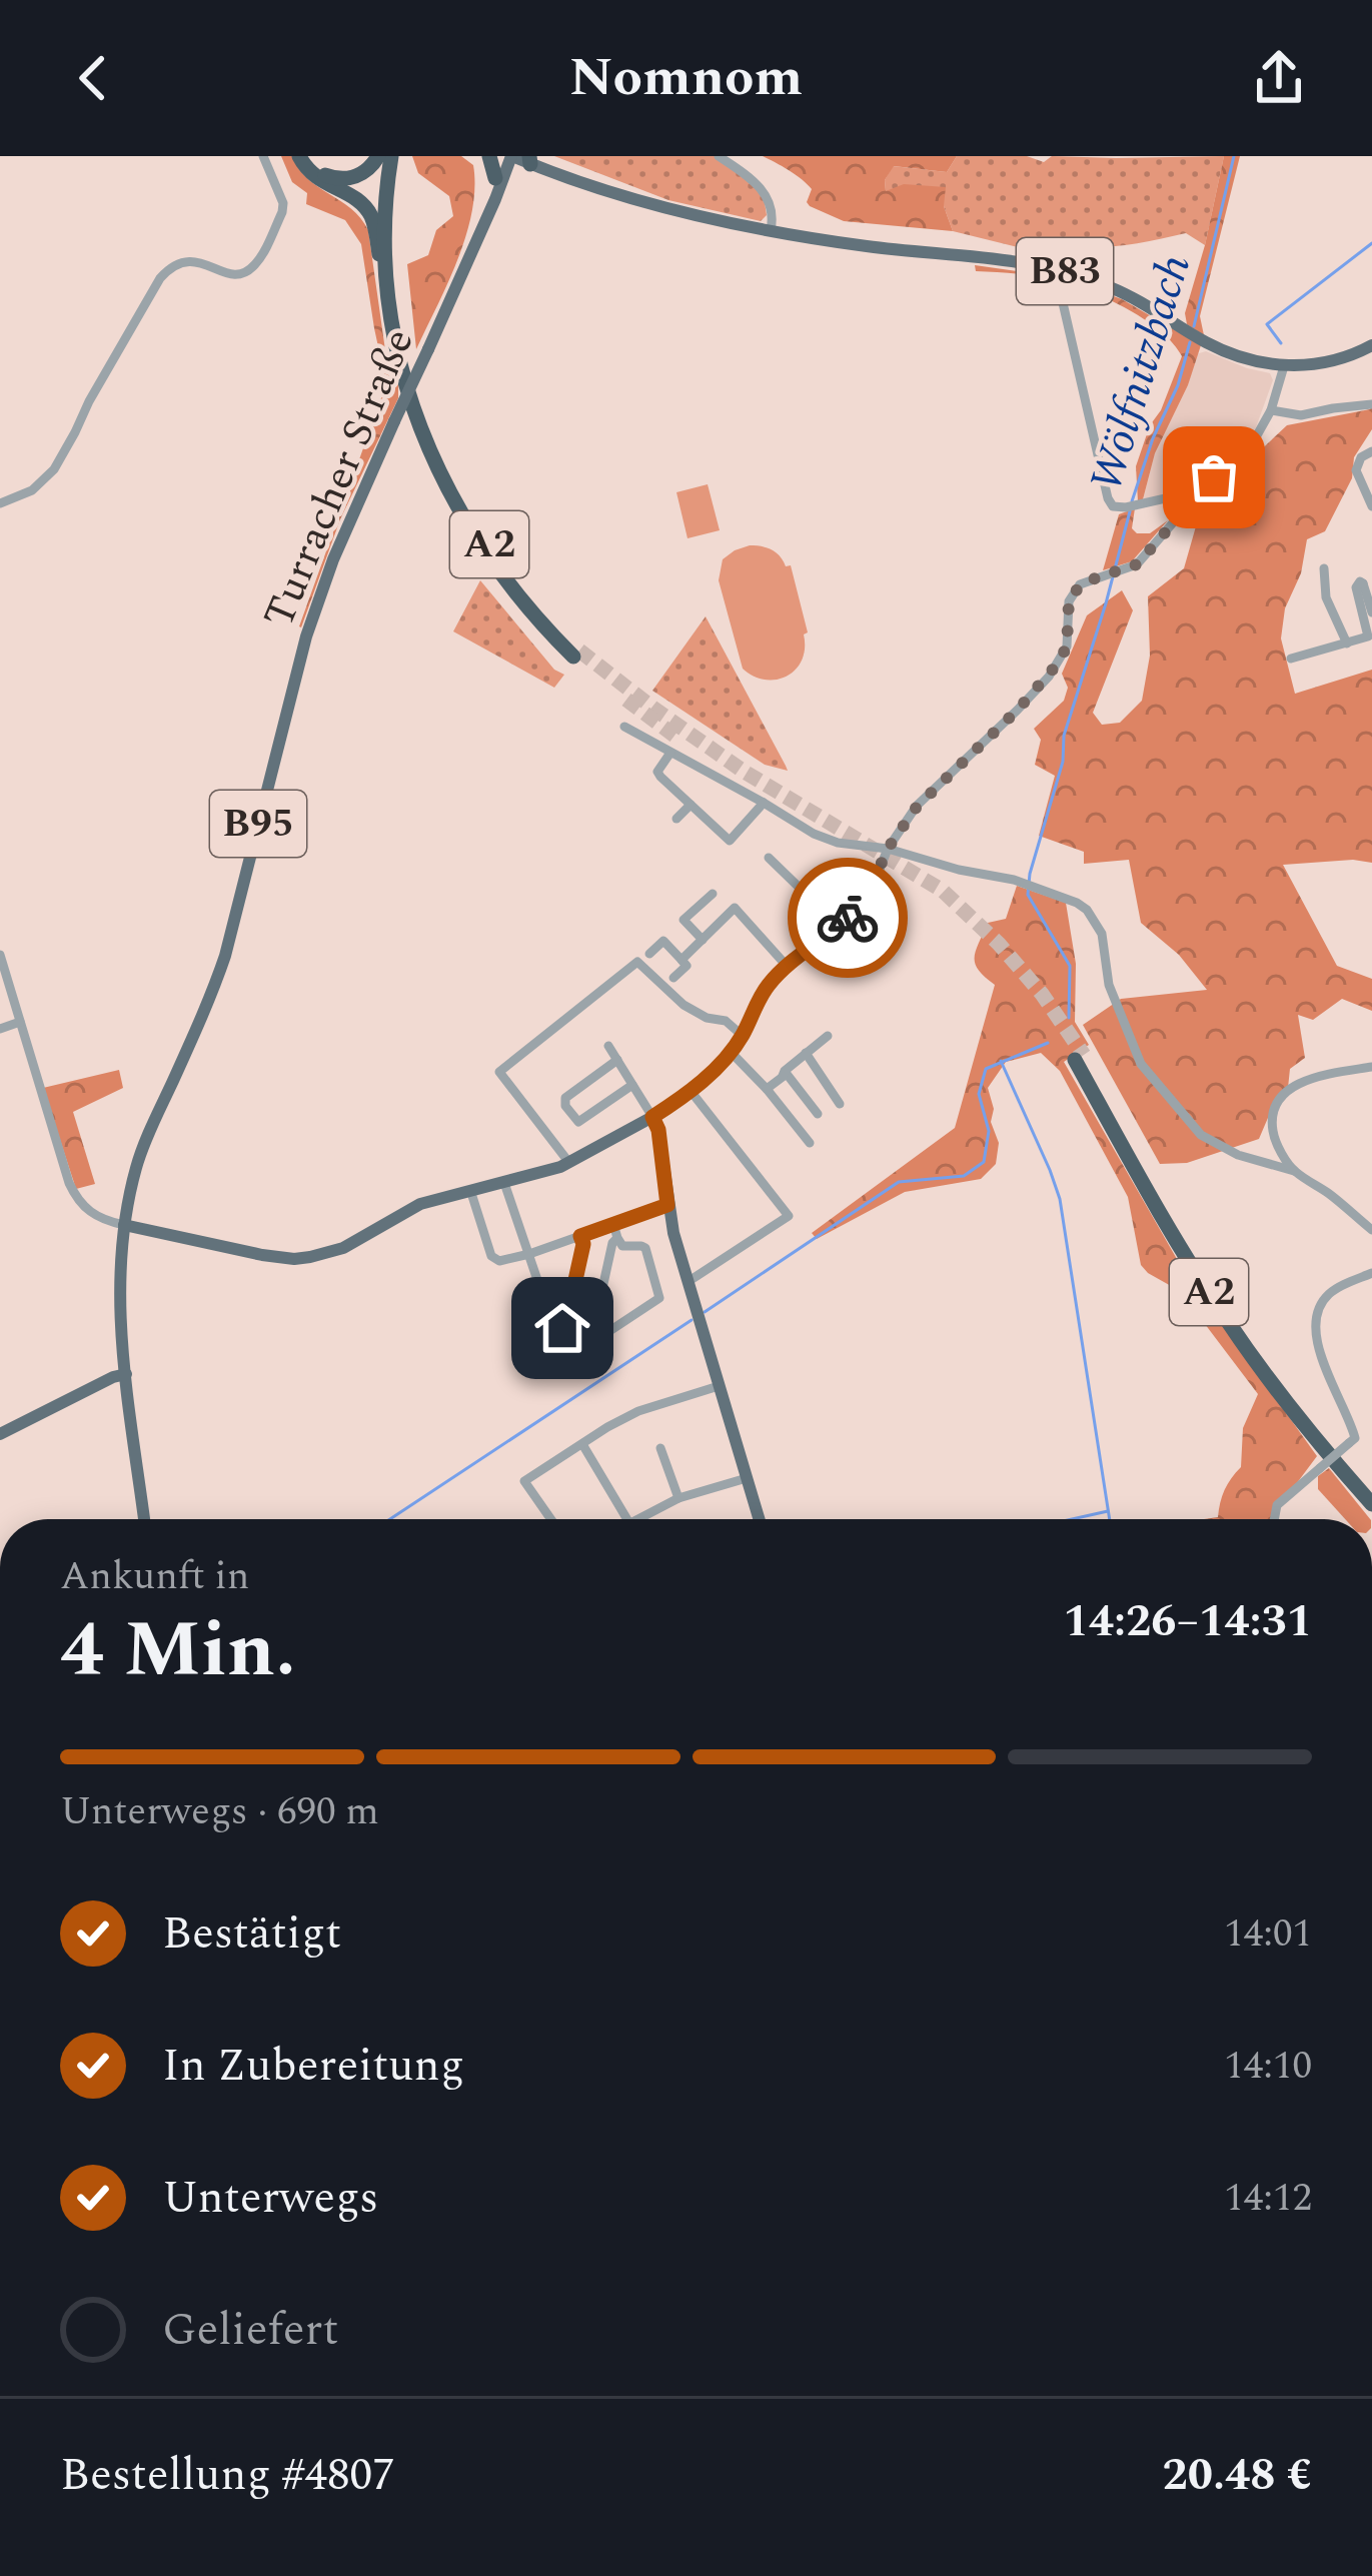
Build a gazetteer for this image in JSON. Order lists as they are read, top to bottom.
{
  "streets": {
    "highway": ["A2"],
    "main road": ["B83", "Turracher Straße", "B95"]
  },
  "water": ["Wölfnitzbach"],
  "page": {
    "header": "Nomnom",
    "heading": ["4 Min.", "Ankunft in", "14:26–14:31"],
    "panel": ["Bestellung #4807", "20.48 €"],
    "bar": "Unterwegs · 690 m",
    "list": [
      ["Bestätigt", "14:01"],
      ["In Zubereitung", "14:10"],
      ["Unterwegs", "14:12"],
      "Geliefert"
    ]
  }
}
